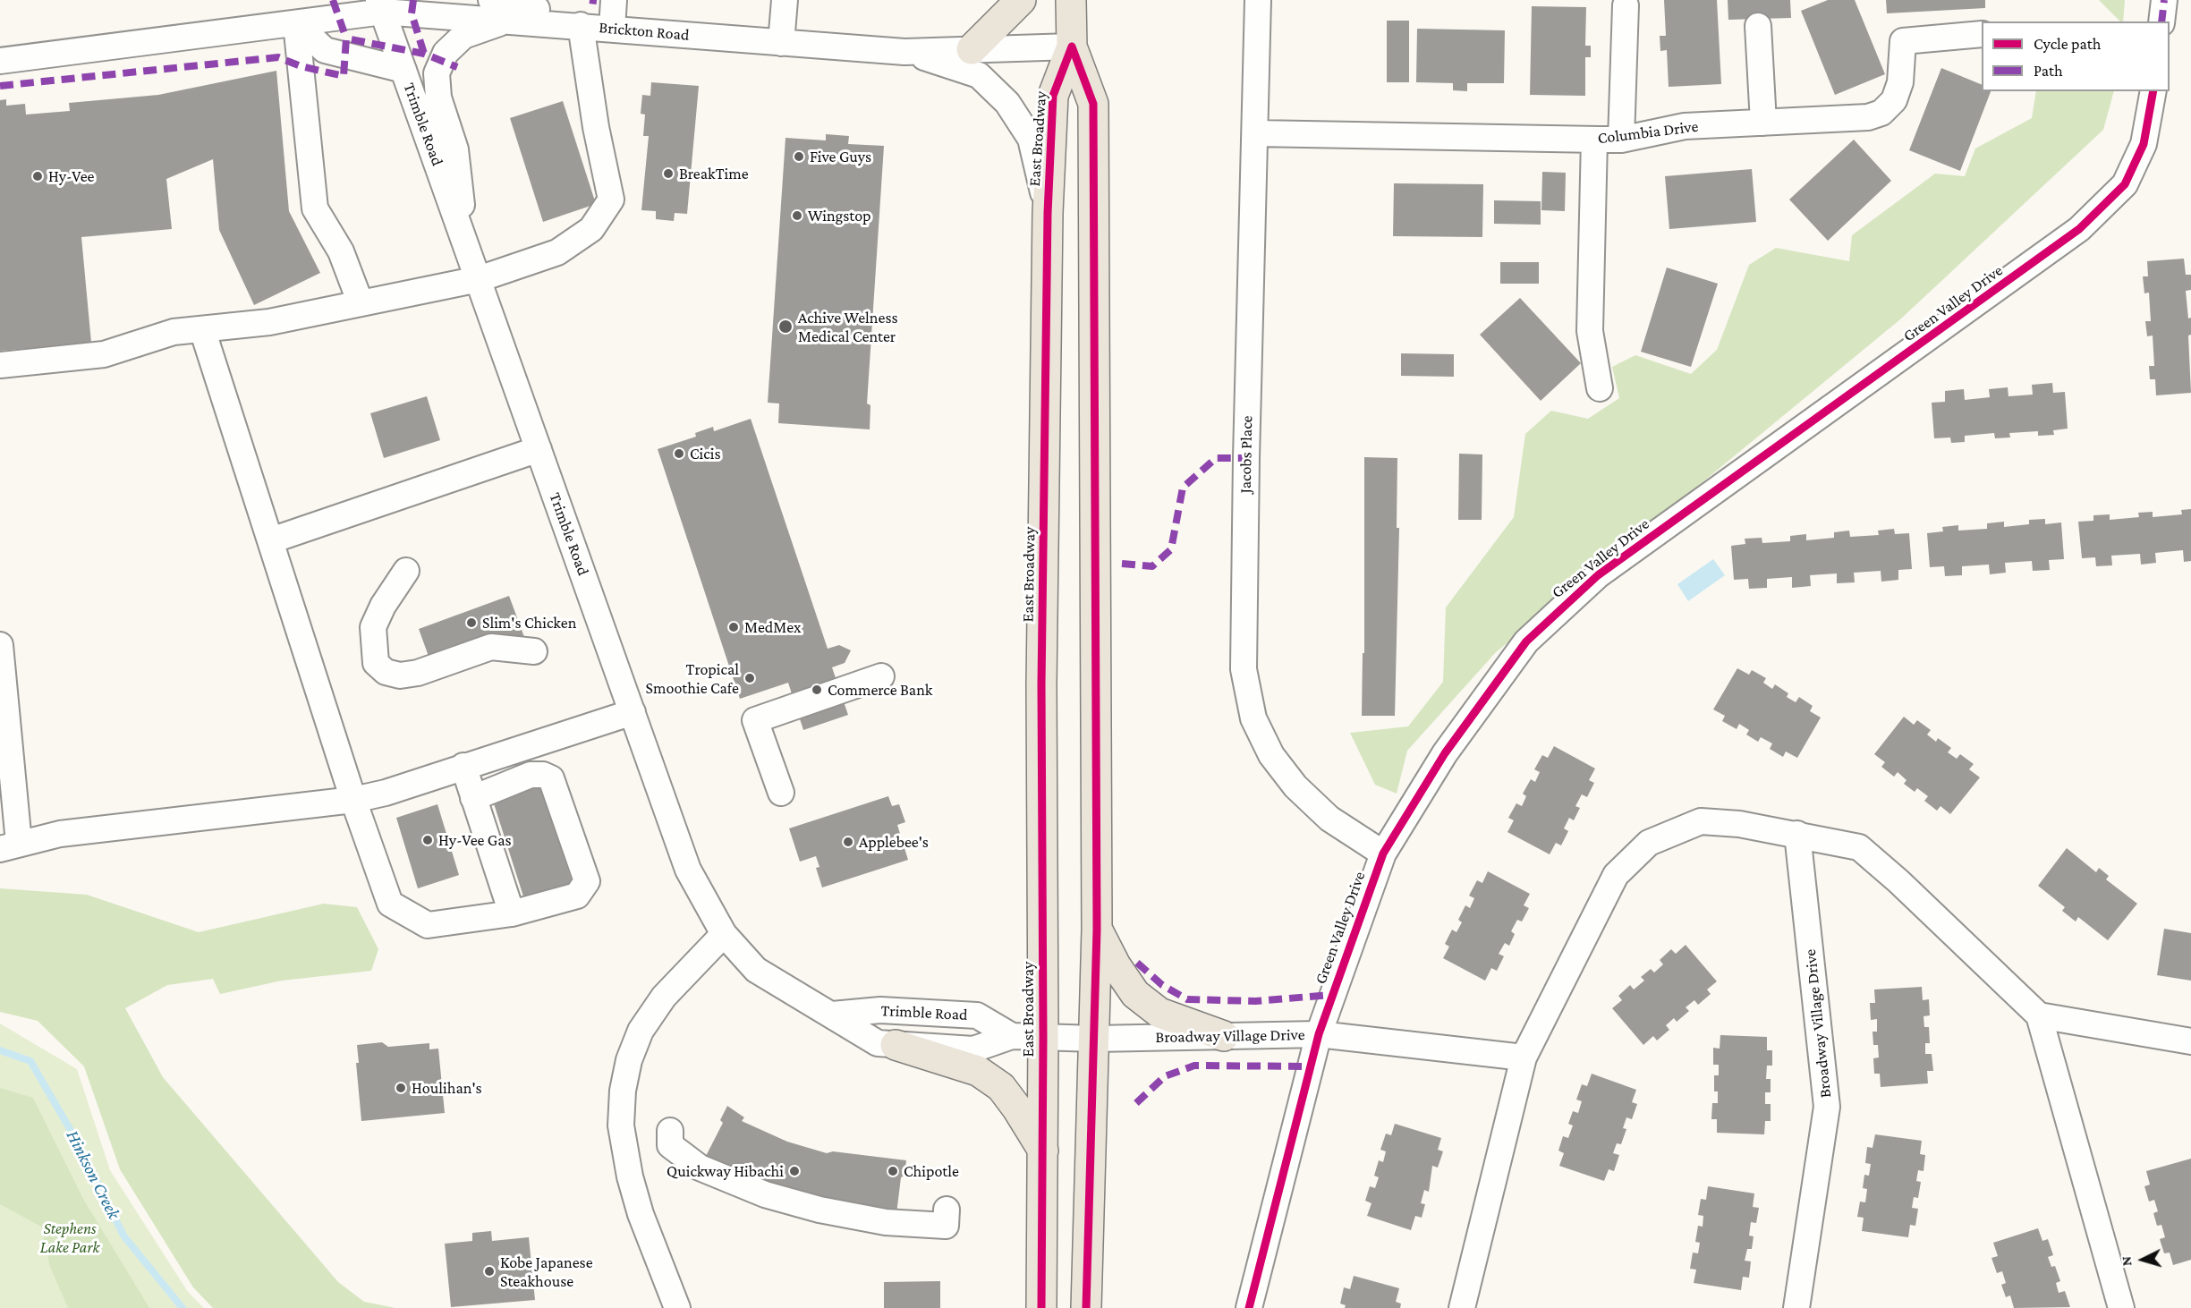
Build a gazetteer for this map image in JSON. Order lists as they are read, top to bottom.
{
  "streets": {
    "main road": ["East Broadway"],
    "street": [
      "Brickton Road",
      "Trimble Road",
      "Columbia Drive",
      "Green Valley Drive",
      "Jacobs Place",
      "Broadway Village Drive"
    ]
  },
  "crossings": [
    ["Brickton Road", "Trimble Road"],
    ["Brickton Road", "East Broadway"],
    ["Trimble Road", "East Broadway"],
    ["Trimble Road", "Broadway Village Drive"],
    ["Columbia Drive", "Jacobs Place"],
    ["East Broadway", "Broadway Village Drive"],
    ["Green Valley Drive", "Jacobs Place"],
    ["Green Valley Drive", "Broadway Village Drive"]
  ],
  "water": ["Hinkson Creek"],
  "parks": ["Stephens Lake Park"],
  "places": [
    "Five Guys",
    "BreakTime",
    "Hy-Vee",
    "Wingstop",
    "Achive Welness Medical Center",
    "Cicis",
    "Slim's Chicken",
    "MedMex",
    "Tropical Smoothie Cafe",
    "Commerce Bank",
    "Hy-Vee Gas",
    "Applebee's",
    "Houlihan's",
    "Quickway Hibachi",
    "Chipotle",
    "Kobe Japanese Steakhouse"
  ],
  "legend": ["Cycle path", "Path"],
  "north": "left"
}
